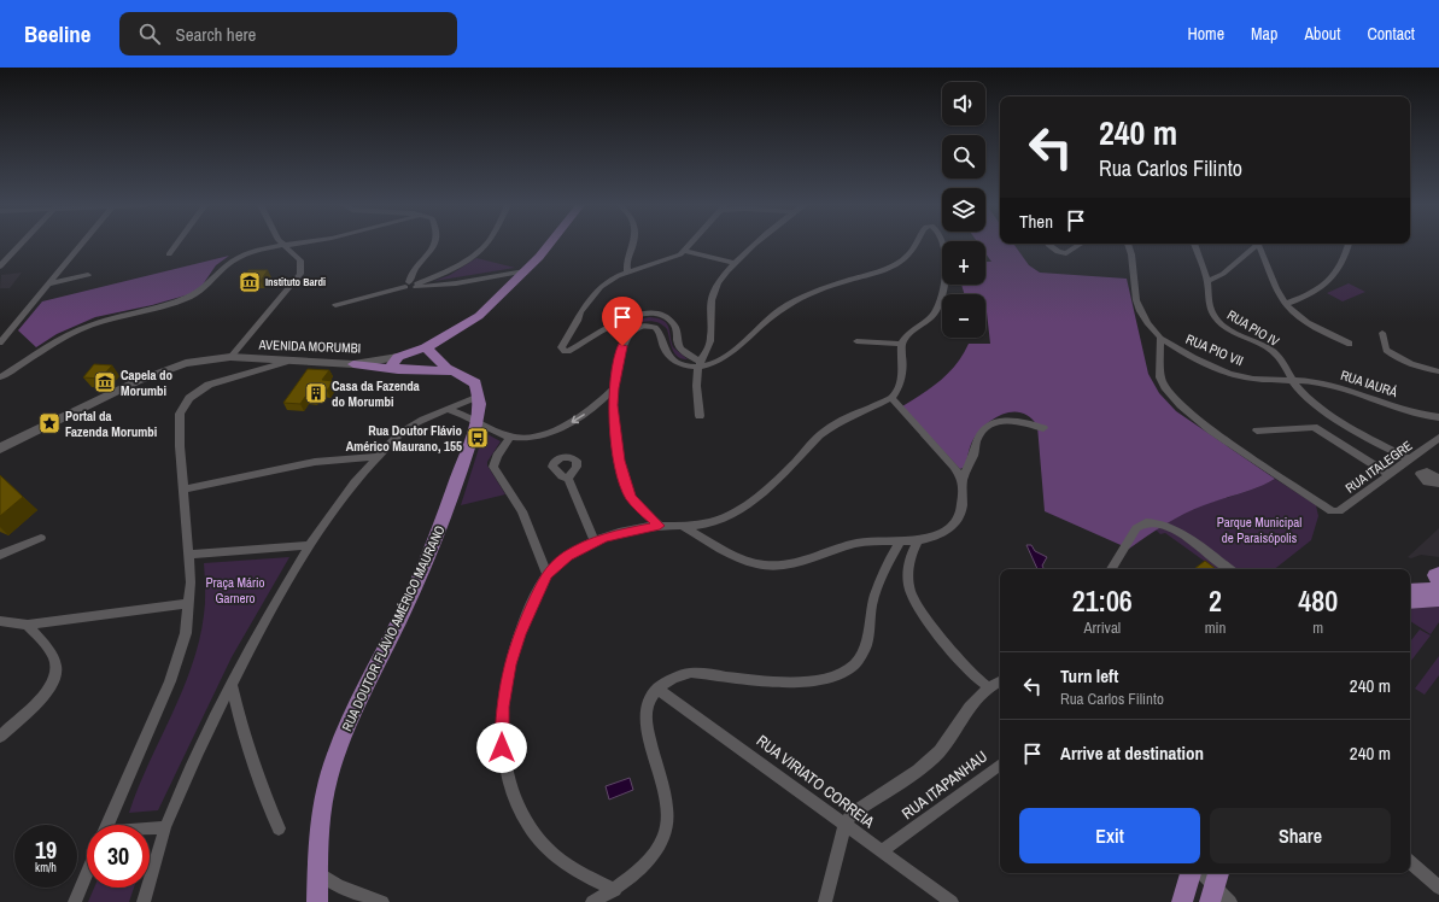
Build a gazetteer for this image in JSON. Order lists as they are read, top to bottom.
{
  "streets": {
    "main road": ["AVENIDA MORUMBI", "RUA DOUTOR FLÁVIO AMÉRICO MAURANO"],
    "street": [
      "RUA PIO IV",
      "RUA PIO VII",
      "RUA IAURÁ",
      "RUA ITALEGRE",
      "RUA VIRIATO CORREIA",
      "RUA ITAPANHAU"
    ]
  },
  "crossings": [
    ["RUA PIO IV", "RUA PIO VII"],
    ["RUA PIO IV", "RUA IAURÁ"],
    ["RUA PIO VII", "RUA IAURÁ"],
    ["RUA PIO VII", "RUA ITALEGRE"],
    ["RUA VIRIATO CORREIA", "RUA ITAPANHAU"]
  ],
  "parks": ["Parque Municipal de Paraisópolis", "Praça Mário Garnero"],
  "places": {
    "museum": ["Instituto Bardi", "Capela do Morumbi"],
    "building": ["Casa da Fazenda do Morumbi"],
    "place": ["Portal da Fazenda Morumbi"],
    "bus stop": ["Rua Doutor Flávio Américo Maurano, 155"]
  },
  "page": {
    "header": "Beeline",
    "search": "Search here",
    "nav": [
      "Home",
      "Map",
      "About",
      "Contact"
    ],
    "map_buttons": ["+", "−"],
    "turn": ["240 m", "Rua Carlos Filinto"],
    "then": "Then",
    "eta": [
      "21:06",
      "Arrival",
      "2",
      "min",
      "480",
      "m"
    ],
    "list": [
      {
        "name": "Turn left",
        "note": "Rua Carlos Filinto",
        "value": "240 m"
      },
      {
        "name": "Arrive at destination",
        "value": "240 m"
      }
    ],
    "buttons": ["Exit", "Share"],
    "speed": "19 km/h",
    "limit": "30"
  }
}
